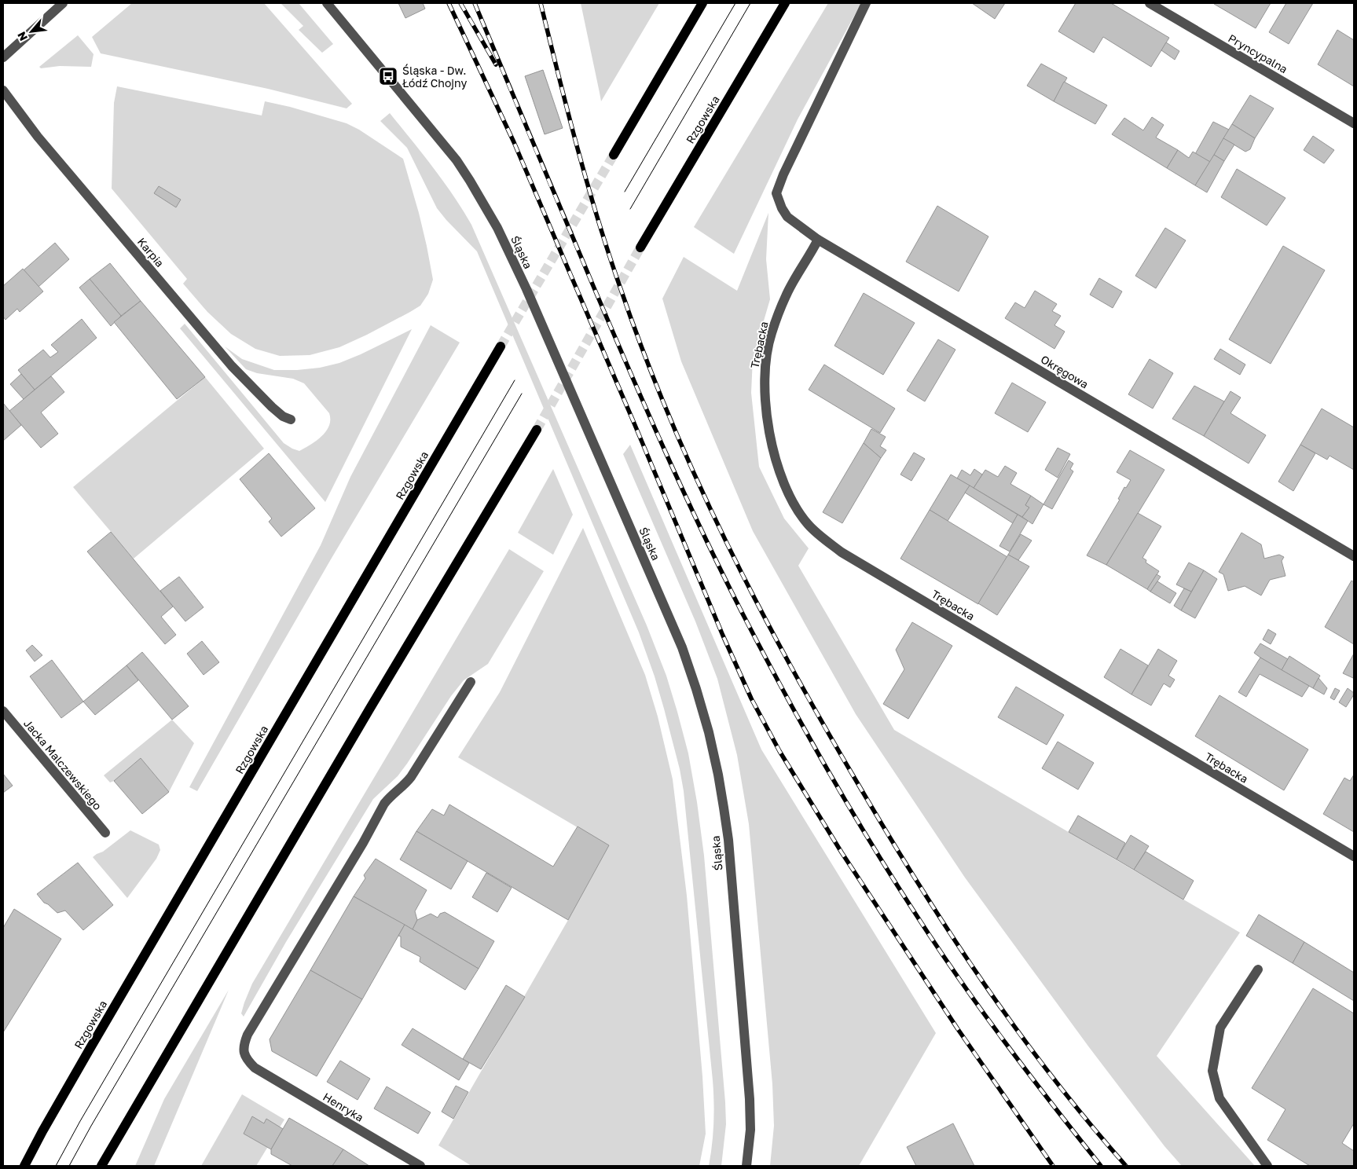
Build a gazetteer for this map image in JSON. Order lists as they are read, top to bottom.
{
  "streets": {
    "main road": ["Rzgowska"],
    "street": [
      "Pryncypalna",
      "Karpia",
      "Śląska",
      "Trębacka",
      "Okręgowa",
      "Jacka Malczewskiego",
      "Henryka"
    ]
  },
  "crossings": [
    ["Trębacka", "Okręgowa"]
  ],
  "places": {
    "bus stop": ["Śląska - Dw. Łódź Chojny"]
  },
  "north": "bottom left"
}
